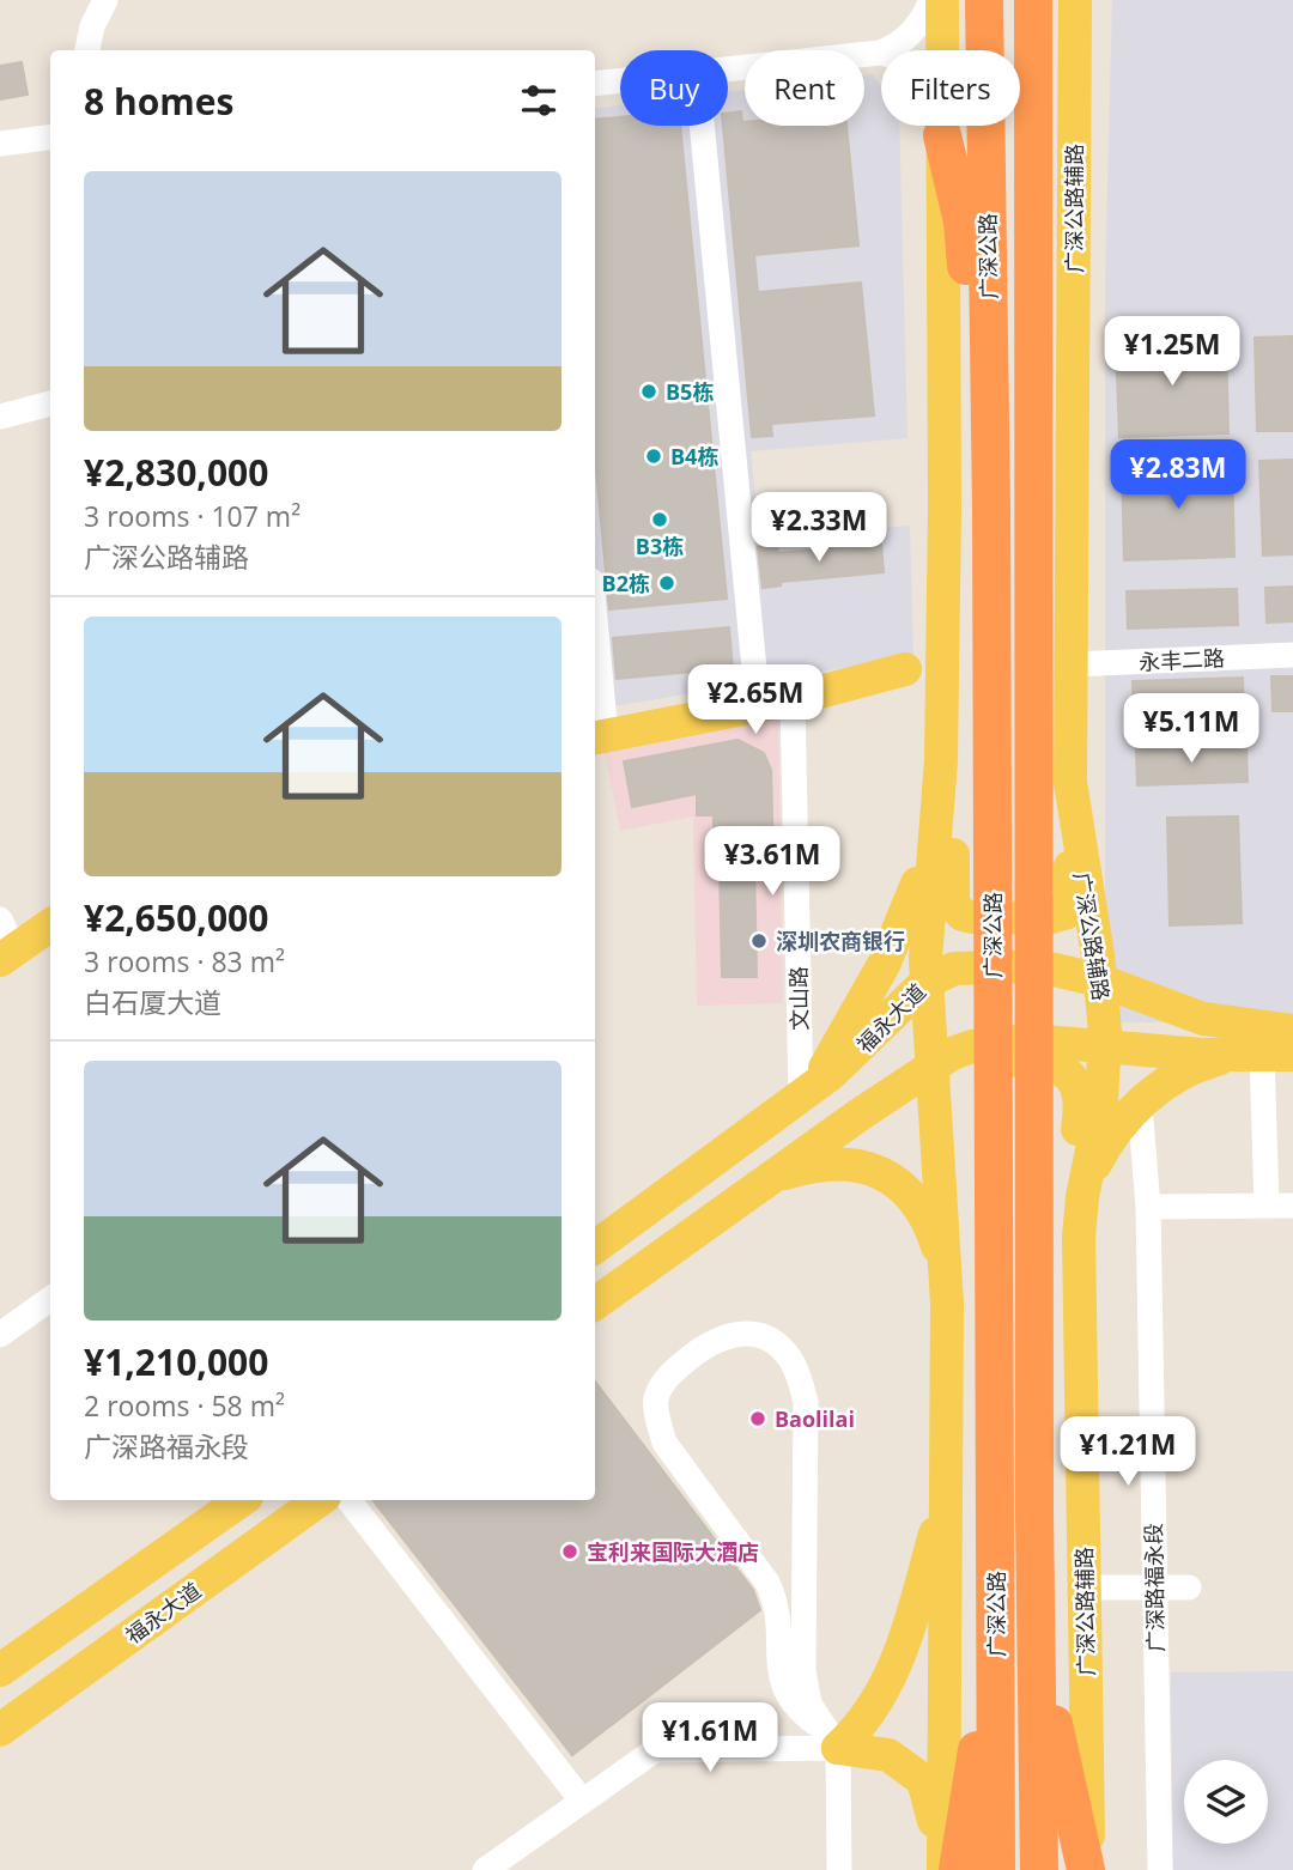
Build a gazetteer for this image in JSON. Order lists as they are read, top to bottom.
{
  "streets": {
    "highway": ["广深公路"],
    "main road": ["广深公路辅路", "福永大道"],
    "street": ["永丰二路", "文山路", "广深路福永段"]
  },
  "crossings": [
    ["广深公路辅路", "永丰二路"],
    ["广深公路辅路", "福永大道"],
    ["文山路", "福永大道"]
  ],
  "places": [
    "B5栋",
    "B4栋",
    "B3栋",
    "B2栋",
    "深圳农商银行",
    "Baolilai",
    "宝利来国际大酒店"
  ],
  "page": {
    "chip": ["Buy", "Rent", "Filters"],
    "heading": "8 homes",
    "list": [
      {
        "name": "¥2,830,000",
        "note": "3 rooms · 107 m² · 广深公路辅路"
      },
      {
        "name": "¥2,650,000",
        "note": "3 rooms · 83 m² · 白石厦大道"
      },
      {
        "name": "¥1,210,000",
        "note": "2 rooms · 58 m² · 广深路福永段"
      }
    ],
    "price": [
      "¥1.25M",
      "¥2.83M",
      "¥2.33M",
      "¥2.65M",
      "¥5.11M",
      "¥3.61M",
      "¥1.21M",
      "¥1.61M"
    ]
  }
}
